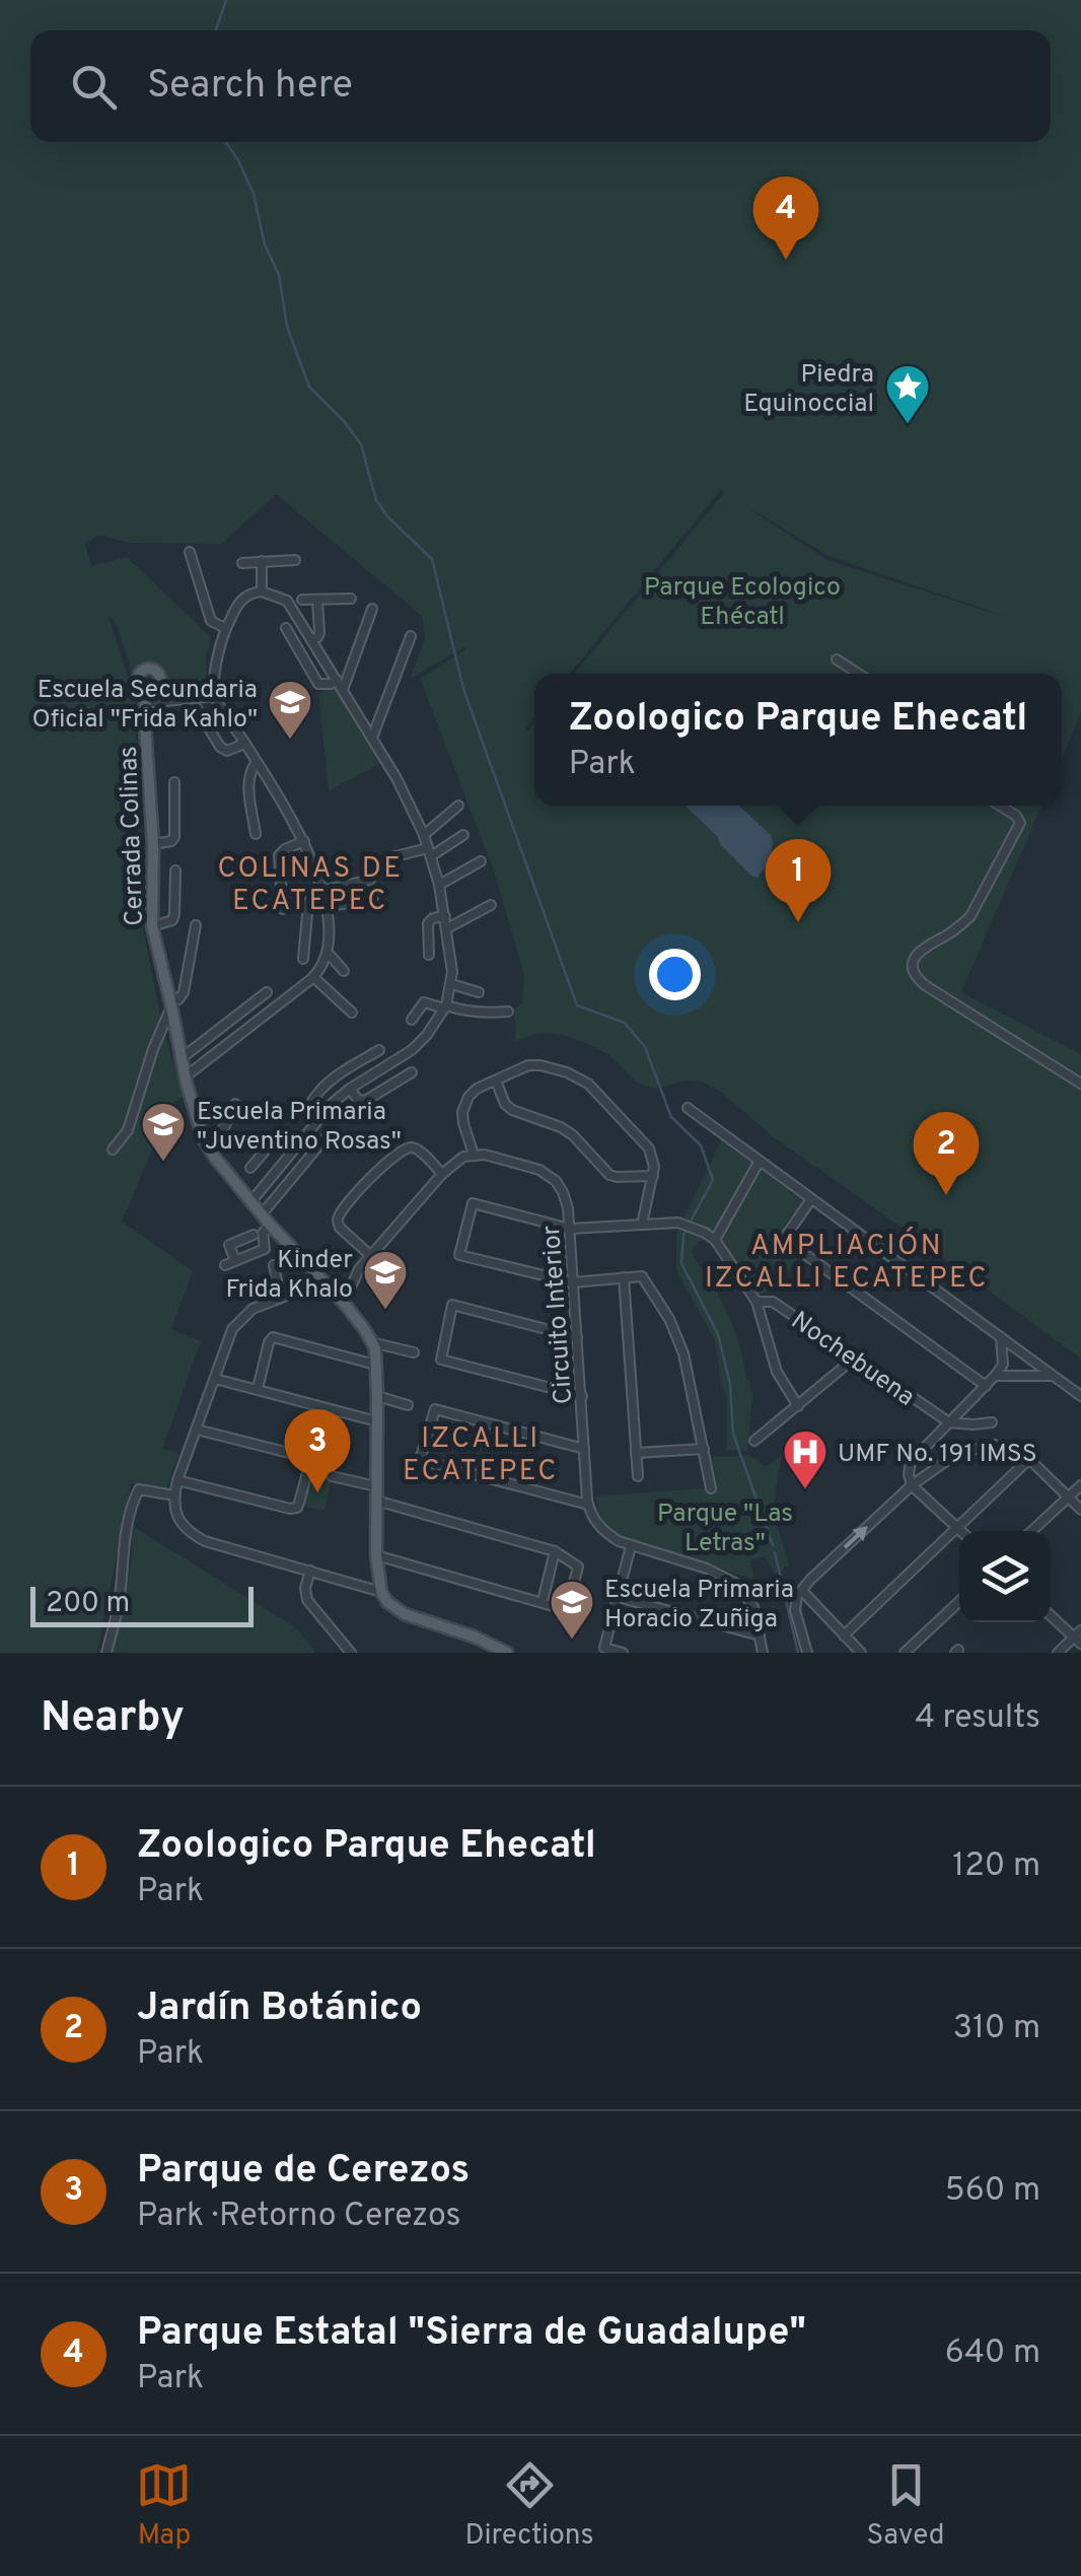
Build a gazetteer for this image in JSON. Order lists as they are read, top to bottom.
{
  "streets": {
    "main road": ["Cerrada Colinas"],
    "street": ["Circuito Interior", "Nochebuena"]
  },
  "districts": ["COLINAS DE ECATEPEC", "AMPLIACIÓN IZCALLI ECATEPEC", "IZCALLI ECATEPEC"],
  "parks": ["Parque Ecologico Ehécatl", "Parque \"Las Letras\""],
  "places": {
    "place": ["Piedra Equinoccial"],
    "school or university": [
      "Escuela Secundaria Oficial \"Frida Kahlo\"",
      "Escuela Primaria \"Juventino Rosas\"",
      "Kinder Frida Khalo",
      "Escuela Primaria Horacio Zuñiga"
    ],
    "hospital": ["UMF No. 191 IMSS"]
  },
  "scale_bar": "200 m",
  "page": {
    "search": "Search here",
    "pins": [
      "4",
      "1",
      "2",
      "3"
    ],
    "popup": ["Zoologico Parque Ehecatl", "Park"],
    "scale": "200 m",
    "heading": ["Nearby", "4 results"],
    "list": [
      {
        "mark": "1",
        "name": "Zoologico Parque Ehecatl",
        "note": "Park",
        "value": "120 m"
      },
      {
        "mark": "2",
        "name": "Jardín Botánico",
        "note": "Park",
        "value": "310 m"
      },
      {
        "mark": "3",
        "name": "Parque de Cerezos",
        "note": "Park · Retorno Cerezos",
        "value": "560 m"
      },
      {
        "mark": "4",
        "name": "Parque Estatal \"Sierra de Guadalupe\"",
        "note": "Park",
        "value": "640 m"
      }
    ],
    "nav": ["Map", "Directions", "Saved"]
  }
}
